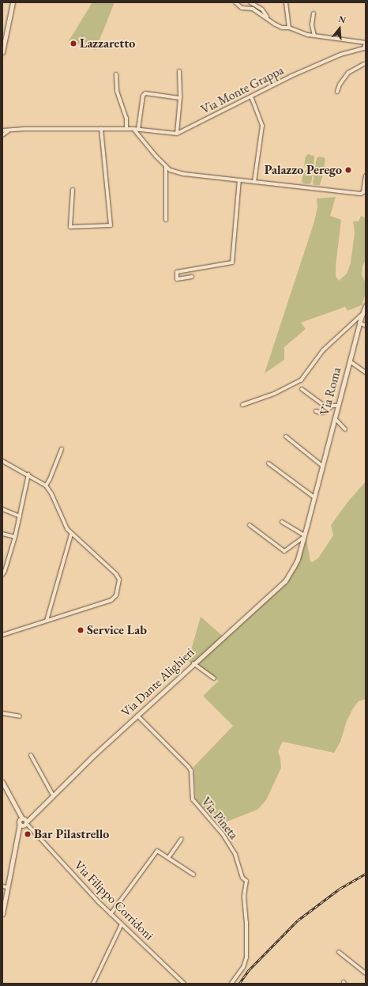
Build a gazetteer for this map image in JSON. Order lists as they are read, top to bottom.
{
  "streets": {
    "street": [
      "Via Monte Grappa",
      "Via Roma",
      "Via Dante Alighieri",
      "Via Pineta",
      "Via Filippo Corridoni"
    ]
  },
  "crossings": [
    ["Via Roma", "Via Dante Alighieri"],
    ["Via Dante Alighieri", "Via Pineta"],
    ["Via Dante Alighieri", "Via Filippo Corridoni"]
  ],
  "places": [
    "Lazzaretto",
    "Palazzo Perego",
    "Service Lab",
    "Bar Pilastrello"
  ],
  "north": "top"
}
